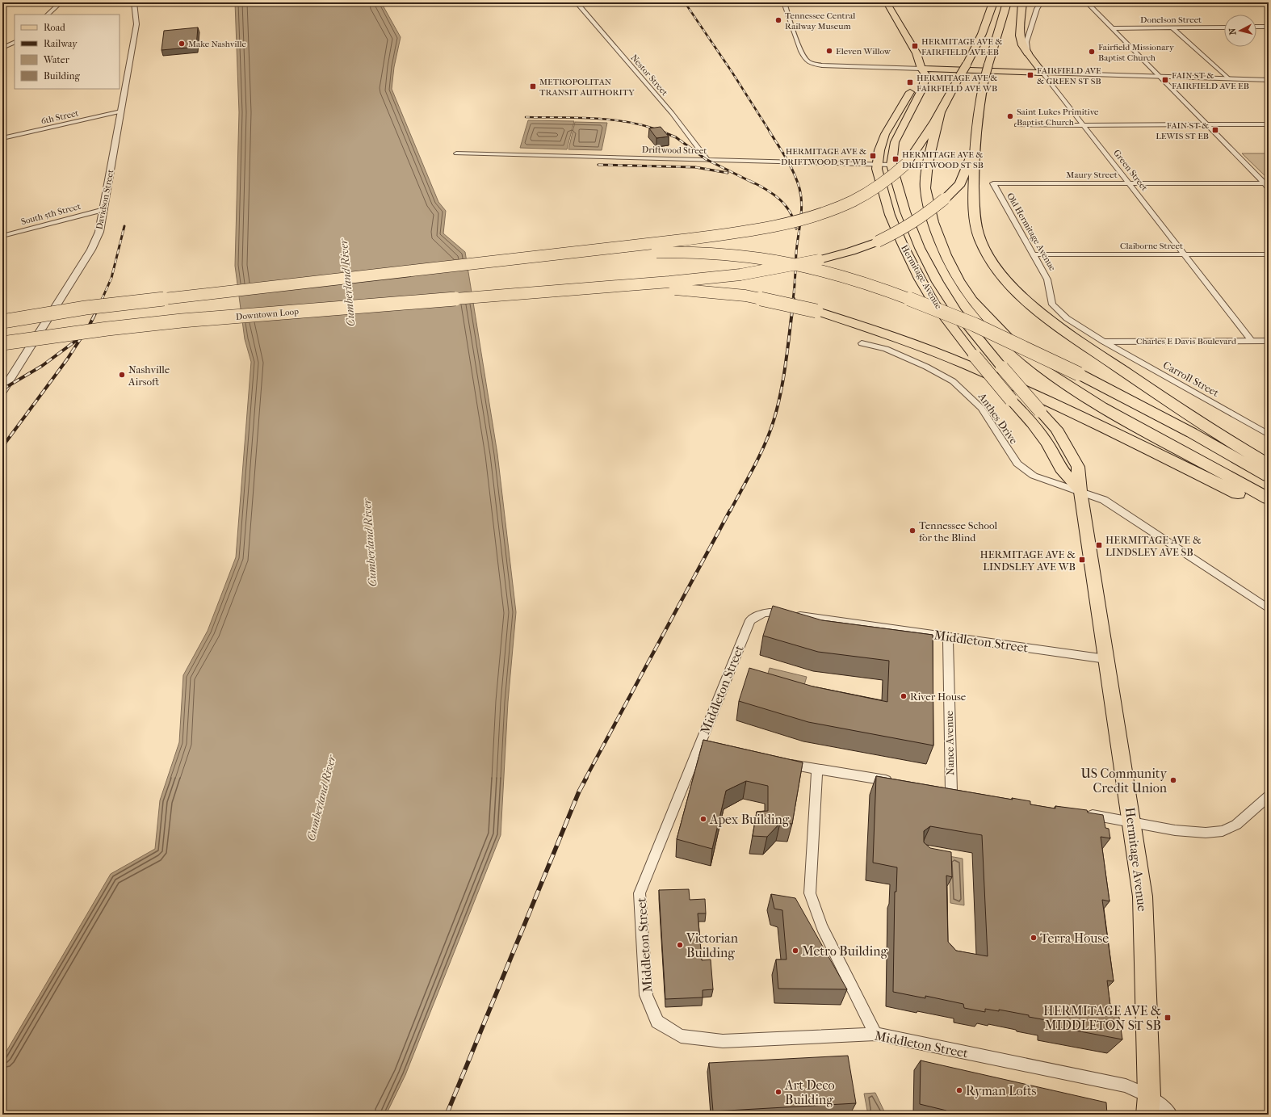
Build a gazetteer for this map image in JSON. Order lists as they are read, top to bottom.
{
  "streets": {
    "highway": ["Downtown Loop"],
    "main road": ["Green Street", "Hermitage Avenue"],
    "street": [
      "Donelson Street",
      "Nestor Street",
      "6th Street",
      "Driftwood Street",
      "Maury Street",
      "Davidson Street",
      "South 5th Street",
      "Old Hermitage Avenue",
      "Claiborne Street",
      "Charles E Davis Boulevard",
      "Carroll Street",
      "Anthes Drive",
      "Middleton Street",
      "Nance Avenue"
    ]
  },
  "crossings": [
    ["Nestor Street", "Driftwood Street"],
    ["6th Street", "Davidson Street"],
    ["Driftwood Street", "Hermitage Avenue"],
    ["Green Street", "Maury Street"],
    ["Green Street", "Claiborne Street"],
    ["Green Street", "Charles E Davis Boulevard"],
    ["Maury Street", "Old Hermitage Avenue"],
    ["Davidson Street", "South 5th Street"],
    ["Old Hermitage Avenue", "Claiborne Street"],
    ["Old Hermitage Avenue", "Charles E Davis Boulevard"],
    ["Old Hermitage Avenue", "Carroll Street"],
    ["Hermitage Avenue", "Anthes Drive"],
    ["Hermitage Avenue", "Middleton Street"],
    ["Charles E Davis Boulevard", "Carroll Street"],
    ["Middleton Street", "Nance Avenue"]
  ],
  "water": ["Cumberland River"],
  "places": {
    "other": [
      "Tennessee Central Railway Museum",
      "Make Nashville",
      "Eleven Willow",
      "Fairfield Missionary Baptist Church",
      "Saint Lukes Primitive Baptist Church",
      "Nashville Airsoft",
      "Tennessee School for the Blind",
      "River House",
      "US Community Credit Union",
      "Apex Building",
      "Terra House",
      "Victorian Building",
      "Metro Building",
      "Ryman Lofts",
      "Art Deco Building"
    ],
    "transit": [
      "HERMITAGE AVE & FAIRFIELD AVE EB",
      "FAIRFIELD AVE & GREEN ST SB",
      "FAIN ST & FAIRFIELD AVE EB",
      "HERMITAGE AVE & FAIRFIELD AVE WB",
      "METROPOLITAN TRANSIT AUTHORITY",
      "FAIN ST & LEWIS ST EB",
      "HERMITAGE AVE & DRIFTWOOD ST WB",
      "HERMITAGE AVE & DRIFTWOOD ST SB",
      "HERMITAGE AVE & LINDSLEY AVE SB",
      "HERMITAGE AVE & LINDSLEY AVE WB",
      "HERMITAGE AVE & MIDDLETON ST SB"
    ]
  },
  "legend": [
    "Road",
    "Railway",
    "Water",
    "Building"
  ],
  "north": "left"
}
